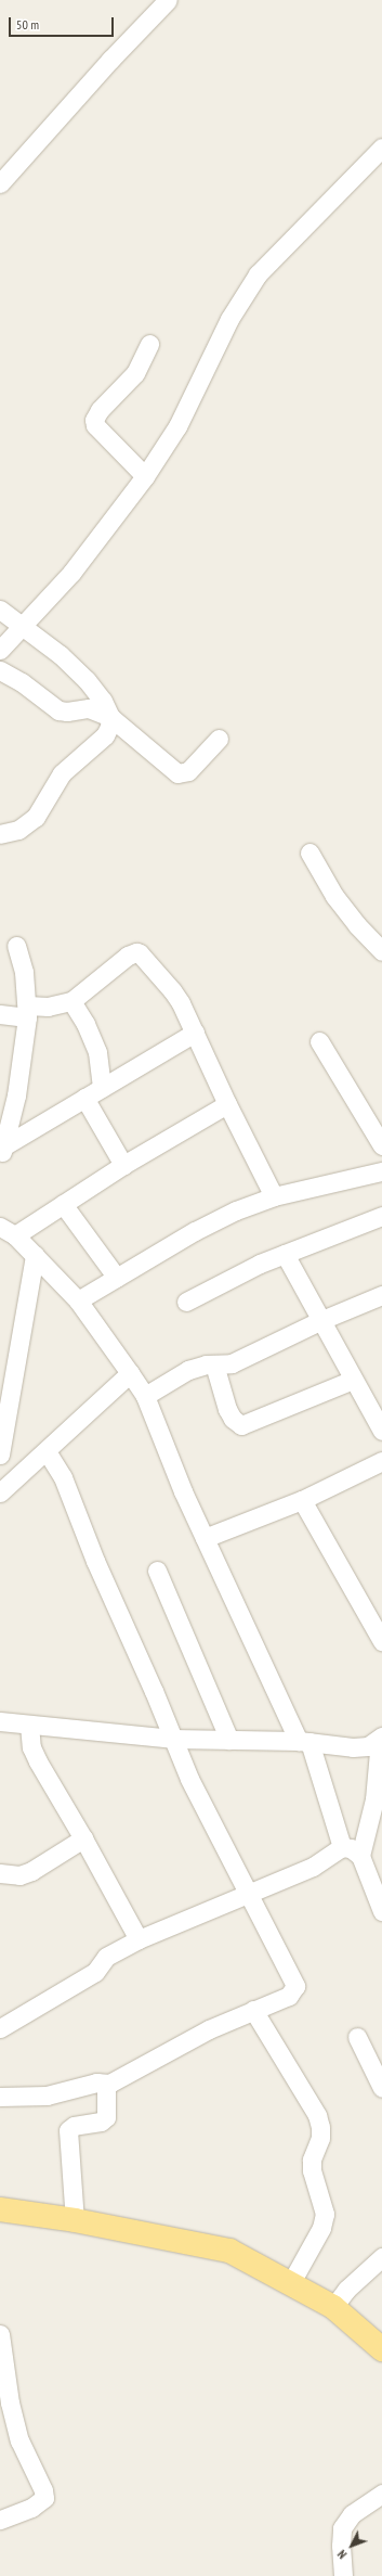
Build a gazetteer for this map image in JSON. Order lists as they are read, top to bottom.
{
  "scale_bar": "50 m",
  "north": "bottom left"
}
